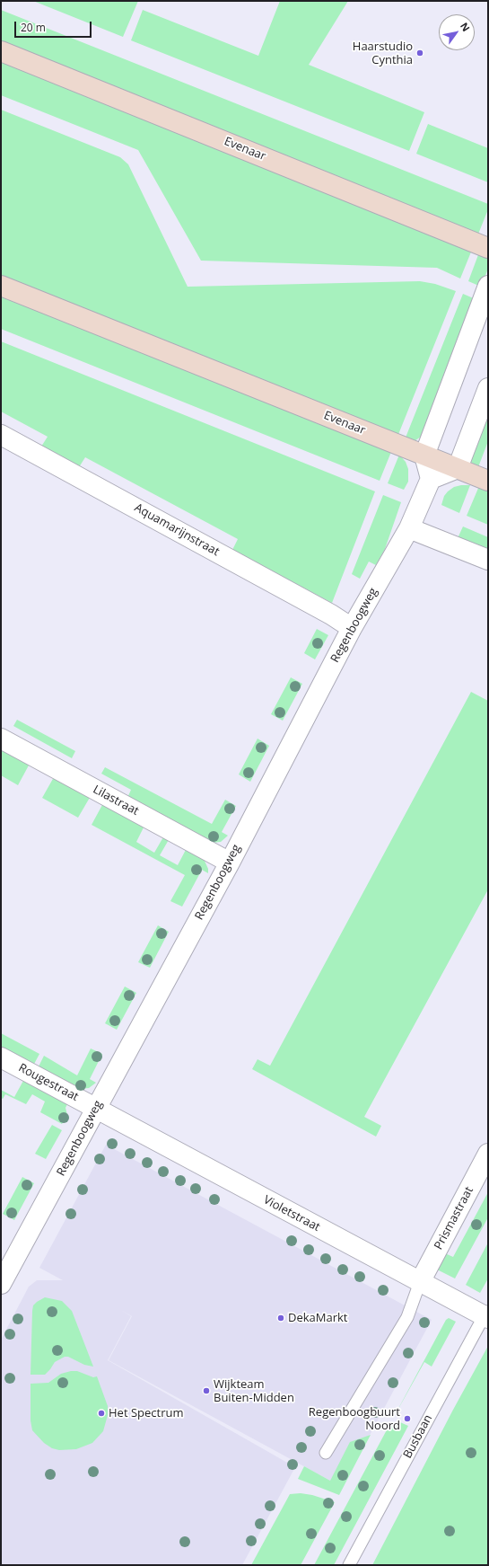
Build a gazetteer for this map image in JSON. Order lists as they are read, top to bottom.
{
  "streets": {
    "main road": ["Evenaar"],
    "street": [
      "Aquamarijnstraat",
      "Regenboogweg",
      "Lilastraat",
      "Rougestraat",
      "Violetstraat",
      "Prismastraat"
    ],
    "lane": ["Busbaan"]
  },
  "crossings": [
    ["Aquamarijnstraat", "Regenboogweg"],
    ["Regenboogweg", "Lilastraat"],
    ["Regenboogweg", "Rougestraat"],
    ["Regenboogweg", "Violetstraat"],
    ["Rougestraat", "Violetstraat"],
    ["Violetstraat", "Prismastraat"],
    ["Violetstraat", "Busbaan"]
  ],
  "places": [
    "Haarstudio Cynthia",
    "DekaMarkt",
    "Wijkteam Buiten-Midden",
    "Het Spectrum",
    "Regenboogbuurt Noord"
  ],
  "scale_bar": "20 m",
  "north": "top right"
}
